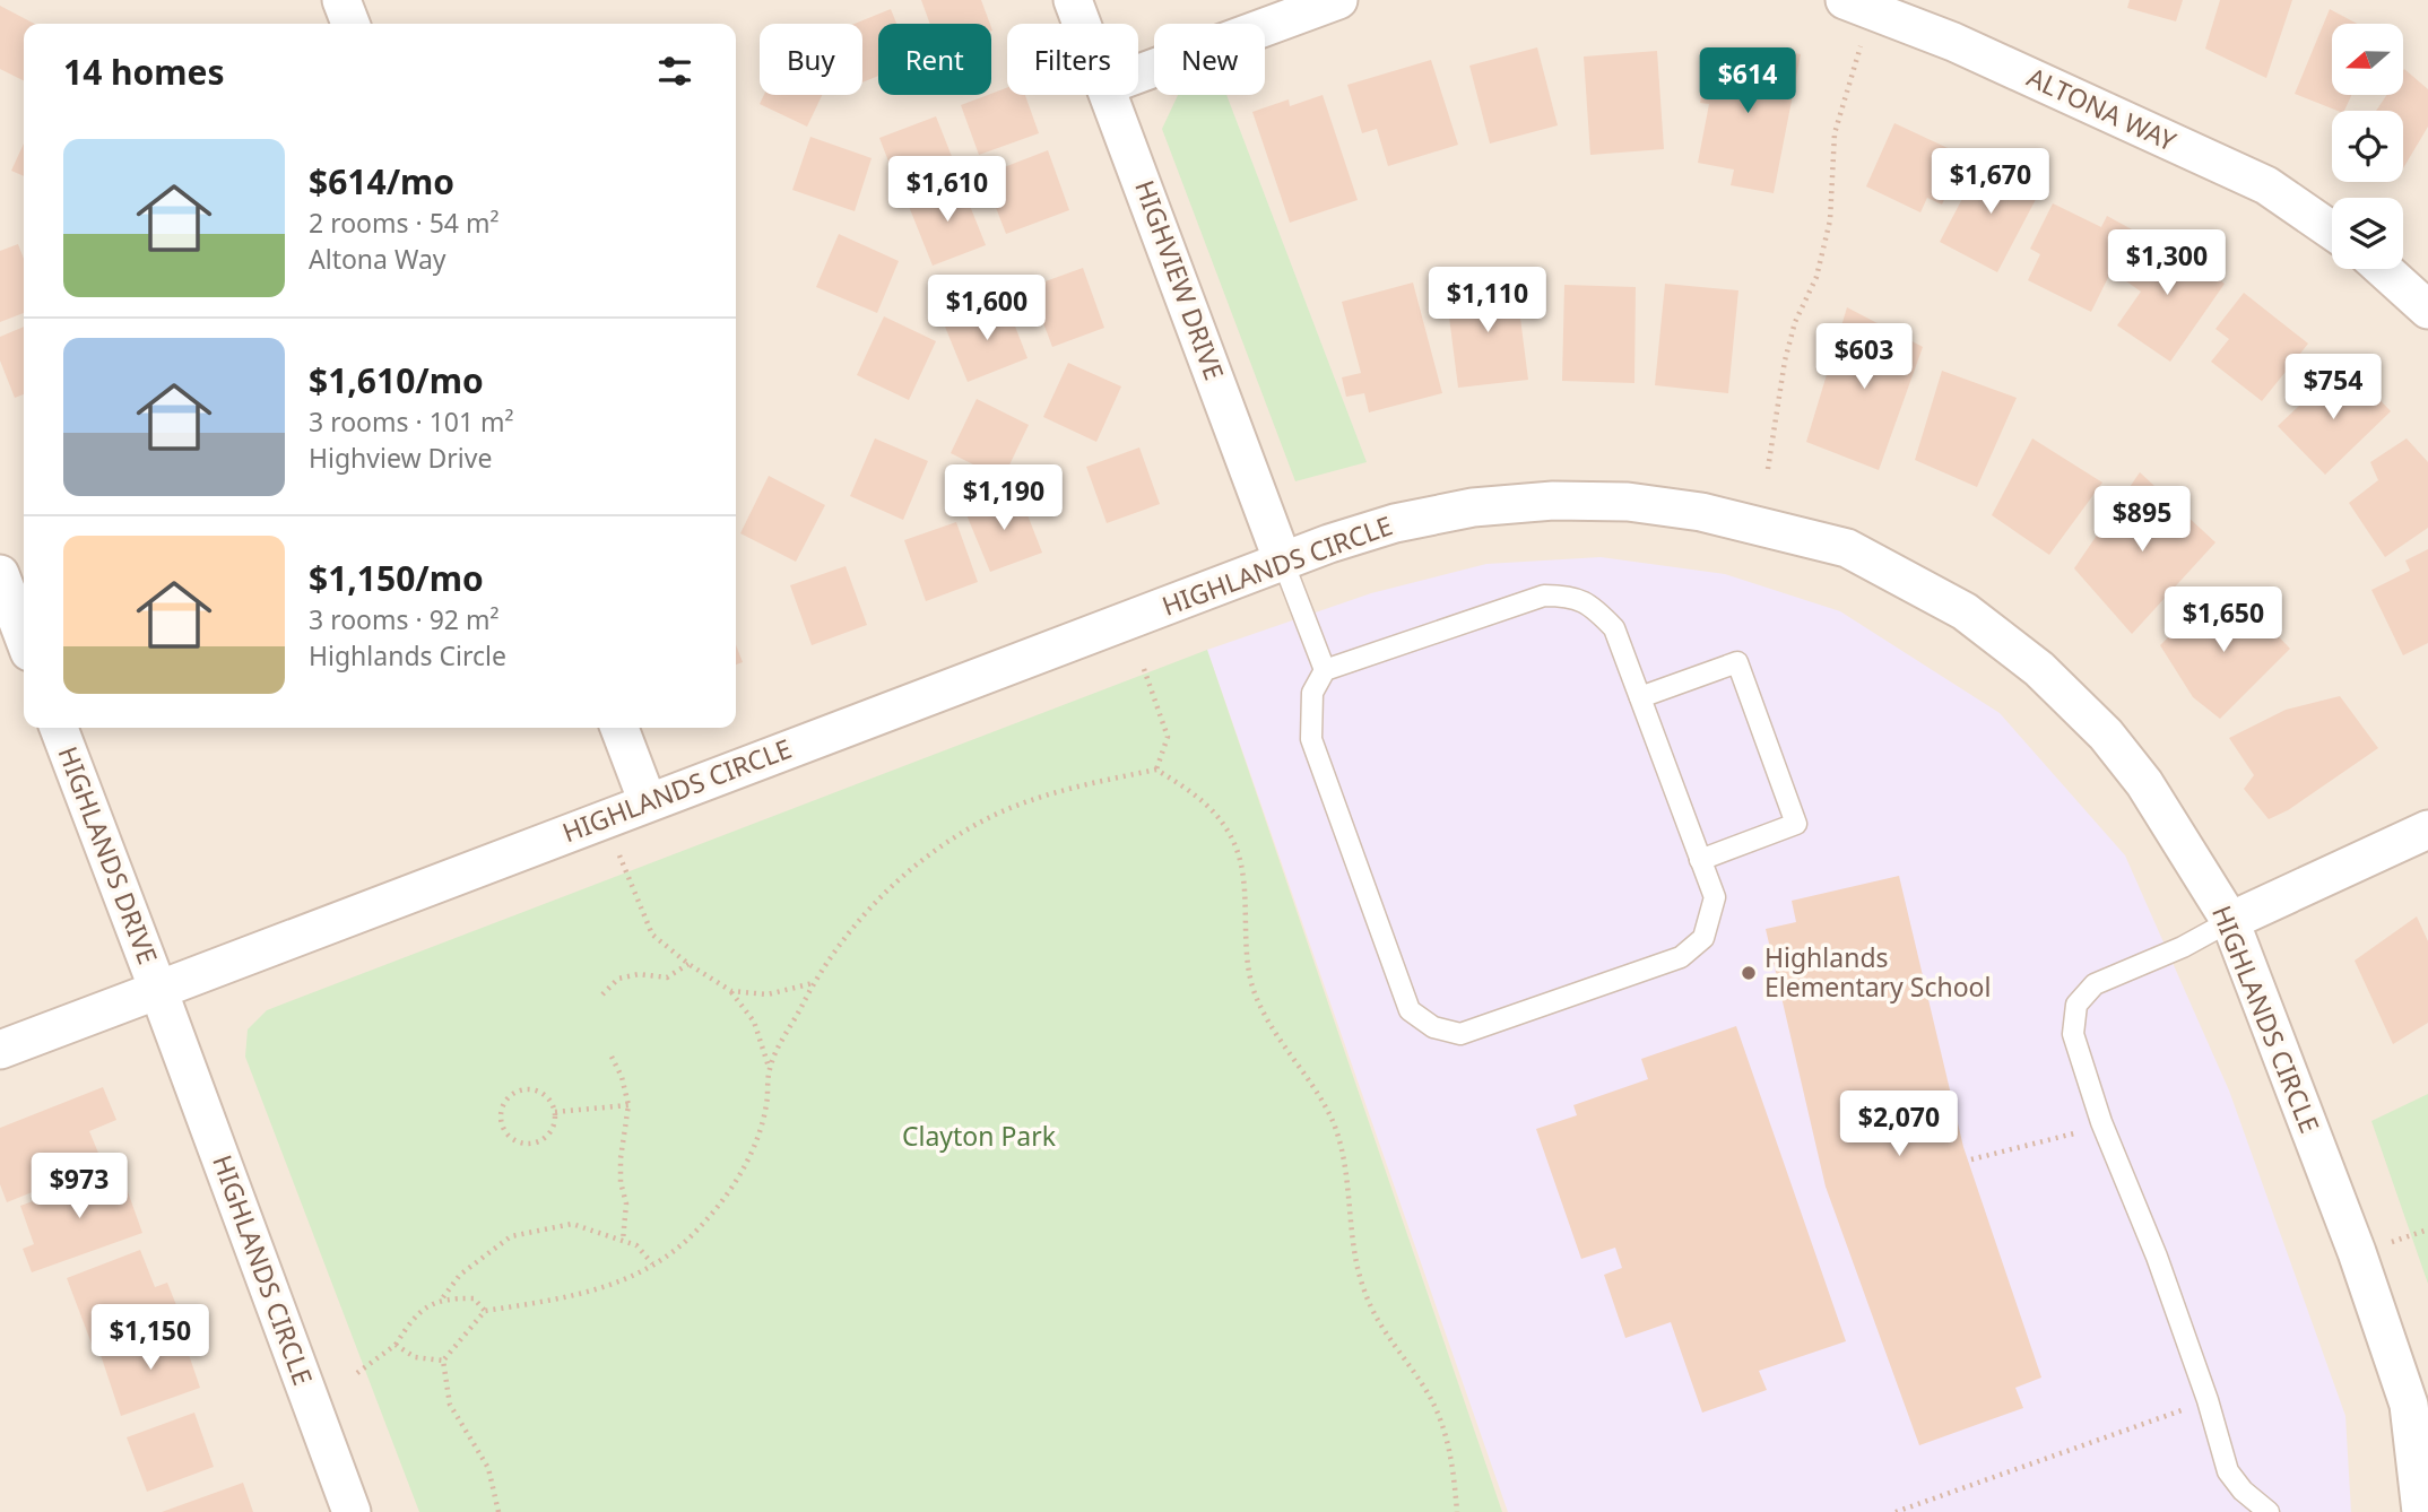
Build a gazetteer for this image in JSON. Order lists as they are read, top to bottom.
{
  "streets": {
    "street": [
      "ALTONA WAY",
      "HIGHVIEW DRIVE",
      "HIGHLANDS CIRCLE",
      "HIGHLANDS DRIVE"
    ]
  },
  "crossings": [
    ["HIGHVIEW DRIVE", "HIGHLANDS CIRCLE"],
    ["HIGHLANDS CIRCLE", "HIGHLANDS DRIVE"]
  ],
  "parks": ["Clayton Park"],
  "places": ["Highlands Elementary School"],
  "north": "left",
  "page": {
    "chip": [
      "Buy",
      "Rent",
      "Filters",
      "New"
    ],
    "heading": "14 homes",
    "price": [
      "$614",
      "$1,670",
      "$1,610",
      "$1,300",
      "$1,110",
      "$1,600",
      "$603",
      "$754",
      "$1,190",
      "$895",
      "$1,650",
      "$2,070",
      "$973",
      "$1,150"
    ],
    "list": [
      {
        "name": "$614/mo",
        "note": "2 rooms · 54 m² · Altona Way"
      },
      {
        "name": "$1,610/mo",
        "note": "3 rooms · 101 m² · Highview Drive"
      },
      {
        "name": "$1,150/mo",
        "note": "3 rooms · 92 m² · Highlands Circle"
      }
    ]
  }
}
